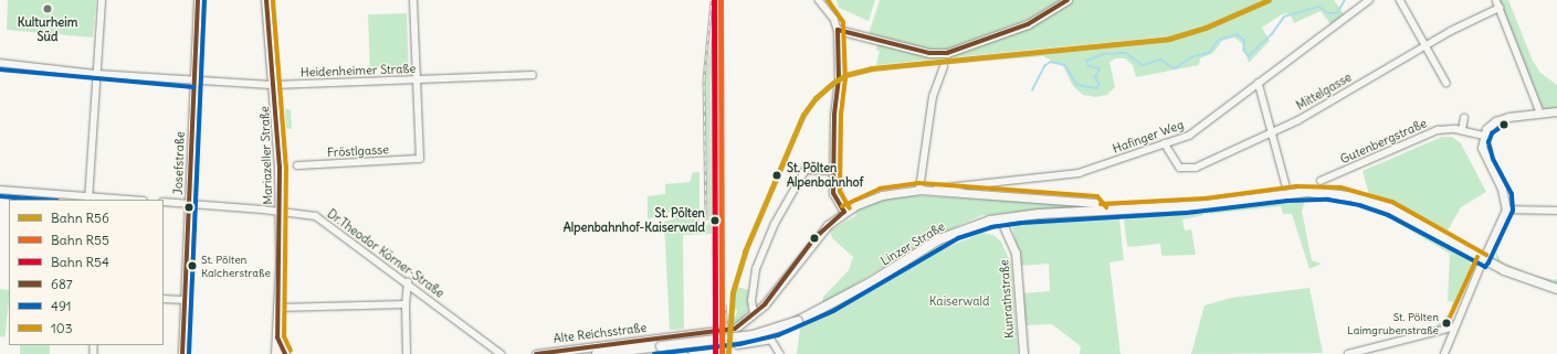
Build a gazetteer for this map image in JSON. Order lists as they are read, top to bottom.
{
  "streets": {
    "main road": ["Mariazeller Straße", "Linzer Straße"],
    "street": [
      "Heidenheimer Straße",
      "Mittelgasse",
      "Hafinger Weg",
      "Gutenbergstraße",
      "Fröstlgasse",
      "Josefstraße",
      "Dr.Theodor Körner-Straße",
      "Kunrathstraße",
      "Alte Reichsstraße"
    ]
  },
  "crossings": [
    ["Heidenheimer Straße", "Fröstlgasse"],
    ["Heidenheimer Straße", "Mariazeller Straße"],
    ["Heidenheimer Straße", "Josefstraße"],
    ["Mittelgasse", "Hafinger Weg"],
    ["Hafinger Weg", "Alte Reichsstraße"],
    ["Mariazeller Straße", "Dr.Theodor Körner-Straße"],
    ["Josefstraße", "Dr.Theodor Körner-Straße"],
    ["Linzer Straße", "Kunrathstraße"],
    ["Linzer Straße", "Alte Reichsstraße"]
  ],
  "parks": ["Kaiserwald"],
  "places": [
    "Kulturheim Süd",
    "St. Pölten Alpenbahnhof",
    "St. Pölten Alpenbahnhof-Kaiserwald",
    "St. Pölten Kalcherstraße",
    "St. Pölten Laimgrubenstraße"
  ],
  "lines": [
    "rail line R56",
    "rail line R55",
    "rail line R54",
    "transit line 687",
    "transit line 491",
    "transit line 103"
  ],
  "legend": [
    "Bahn R56",
    "Bahn R55",
    "Bahn R54",
    "687",
    "491",
    "103"
  ]
}
